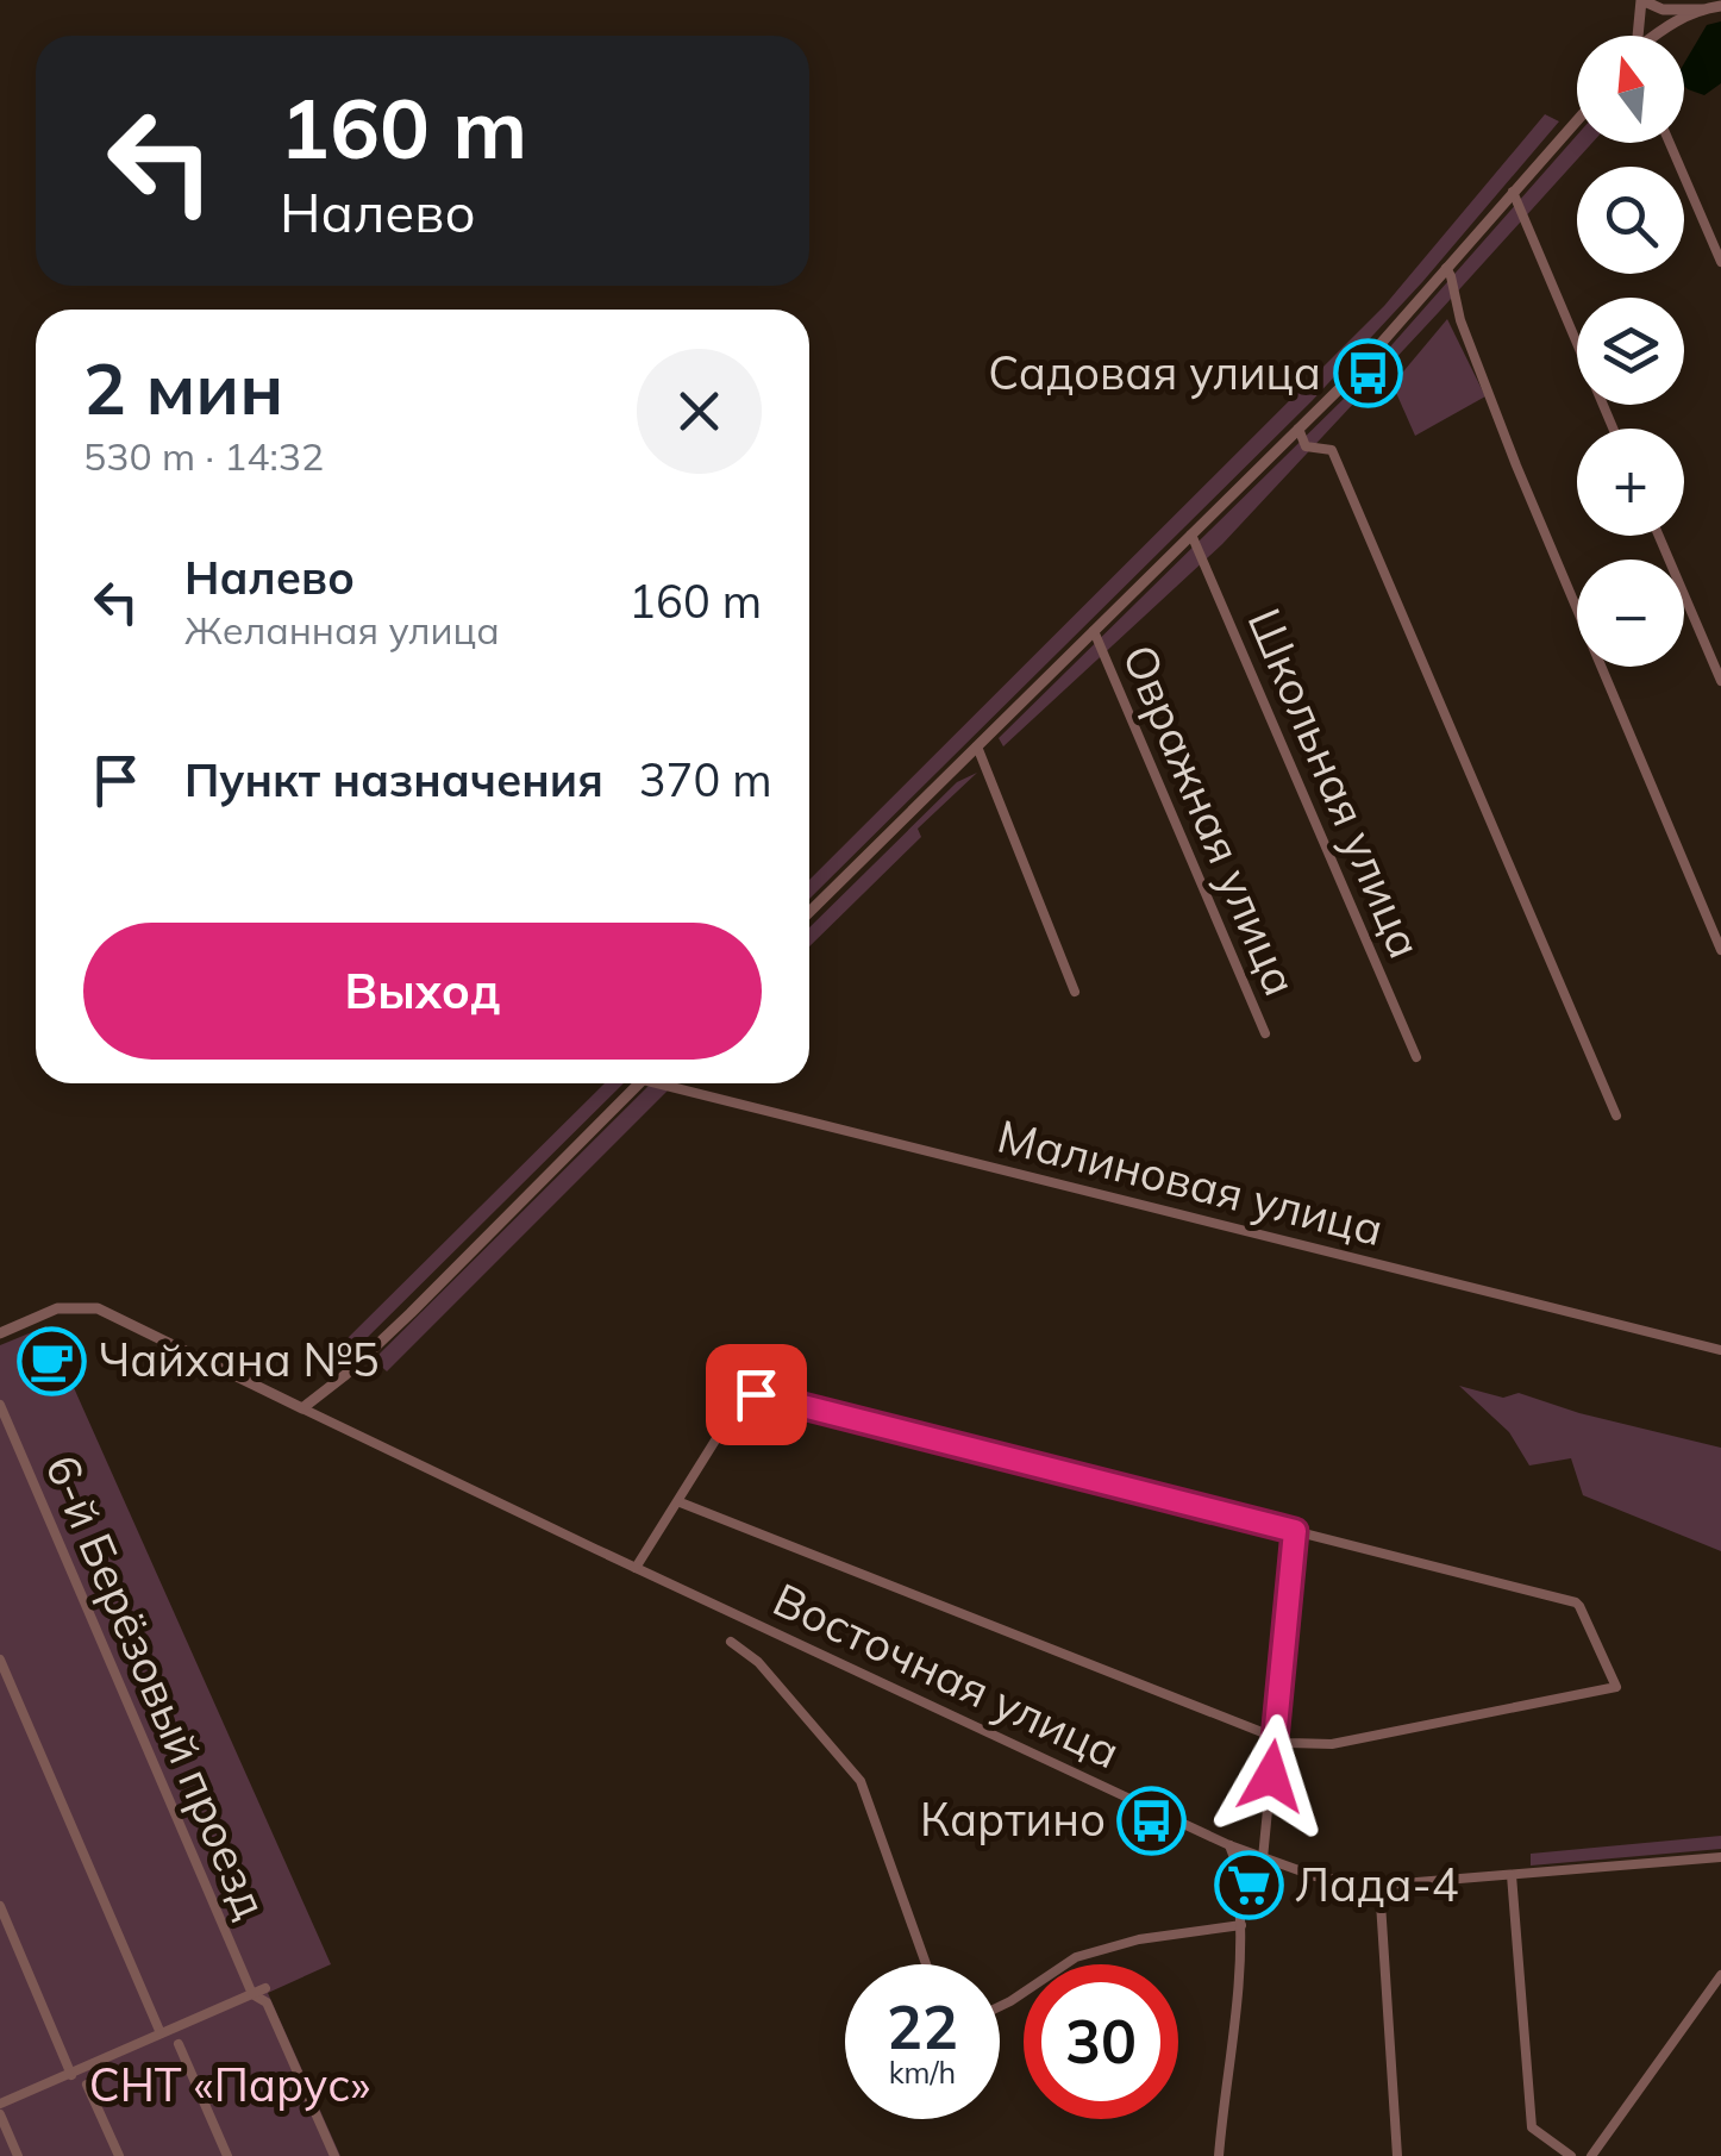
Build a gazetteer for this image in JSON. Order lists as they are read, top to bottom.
{
  "streets": {
    "street": [
      "Школьная улица",
      "Овражная улица",
      "Малиновая улица",
      "Восточная улица",
      "6-й Берёзовый проезд"
    ]
  },
  "parks": ["СНТ «Парус»"],
  "places": {
    "bus stop": ["Садовая улица", "Картино"],
    "cafe": ["Чайхана №5"],
    "supermarket": ["Лада-4"]
  },
  "north": "top",
  "page": {
    "map_buttons": ["+", "−"],
    "turn": ["160 m", "Налево"],
    "heading": ["2 мин", "530 m · 14:32"],
    "list": [
      {
        "name": "Налево",
        "note": "Желанная улица",
        "value": "160 m"
      },
      {
        "name": "Пункт назначения",
        "value": "370 m"
      }
    ],
    "buttons": "Выход",
    "speed": "22 km/h",
    "limit": "30"
  }
}
